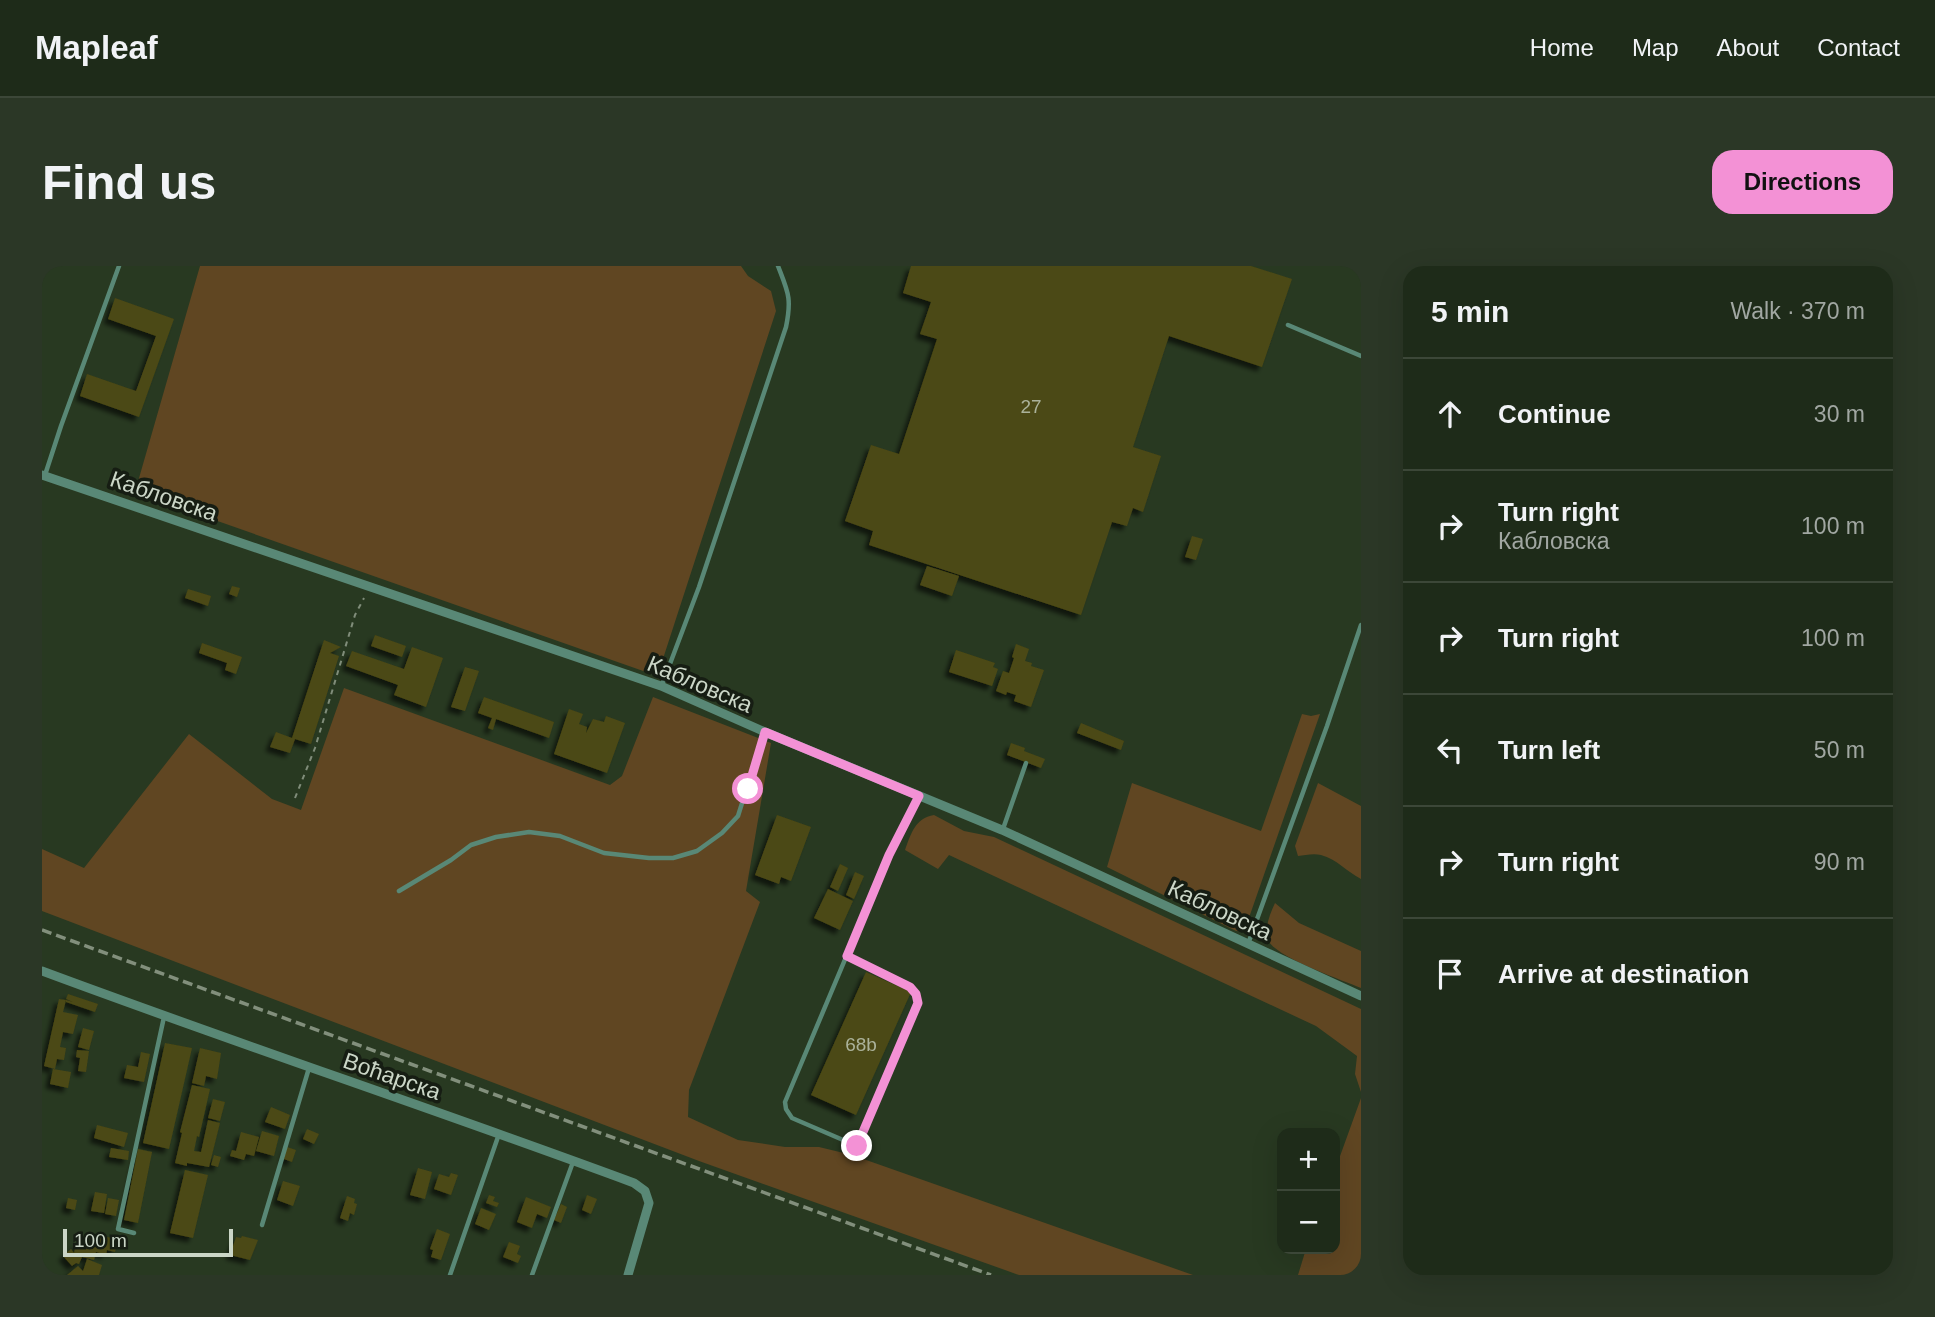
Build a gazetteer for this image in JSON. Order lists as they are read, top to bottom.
{
  "streets": {
    "street": ["Кабловска", "Воћарска"]
  },
  "house_numbers": ["27", "68b"],
  "scale_bar": "100 m",
  "page": {
    "header": "Mapleaf",
    "nav": [
      "Home",
      "Map",
      "About",
      "Contact"
    ],
    "buttons": "Directions",
    "title": "Find us",
    "heading": ["5 min", "Walk · 370 m"],
    "list": [
      ["Continue", "30 m"],
      ["Turn right", "Кабловска", "100 m"],
      ["Turn right", "100 m"],
      ["Turn left", "50 m"],
      ["Turn right", "90 m"],
      "Arrive at destination"
    ],
    "map_buttons": ["+", "−"],
    "scale": "100 m"
  }
}
